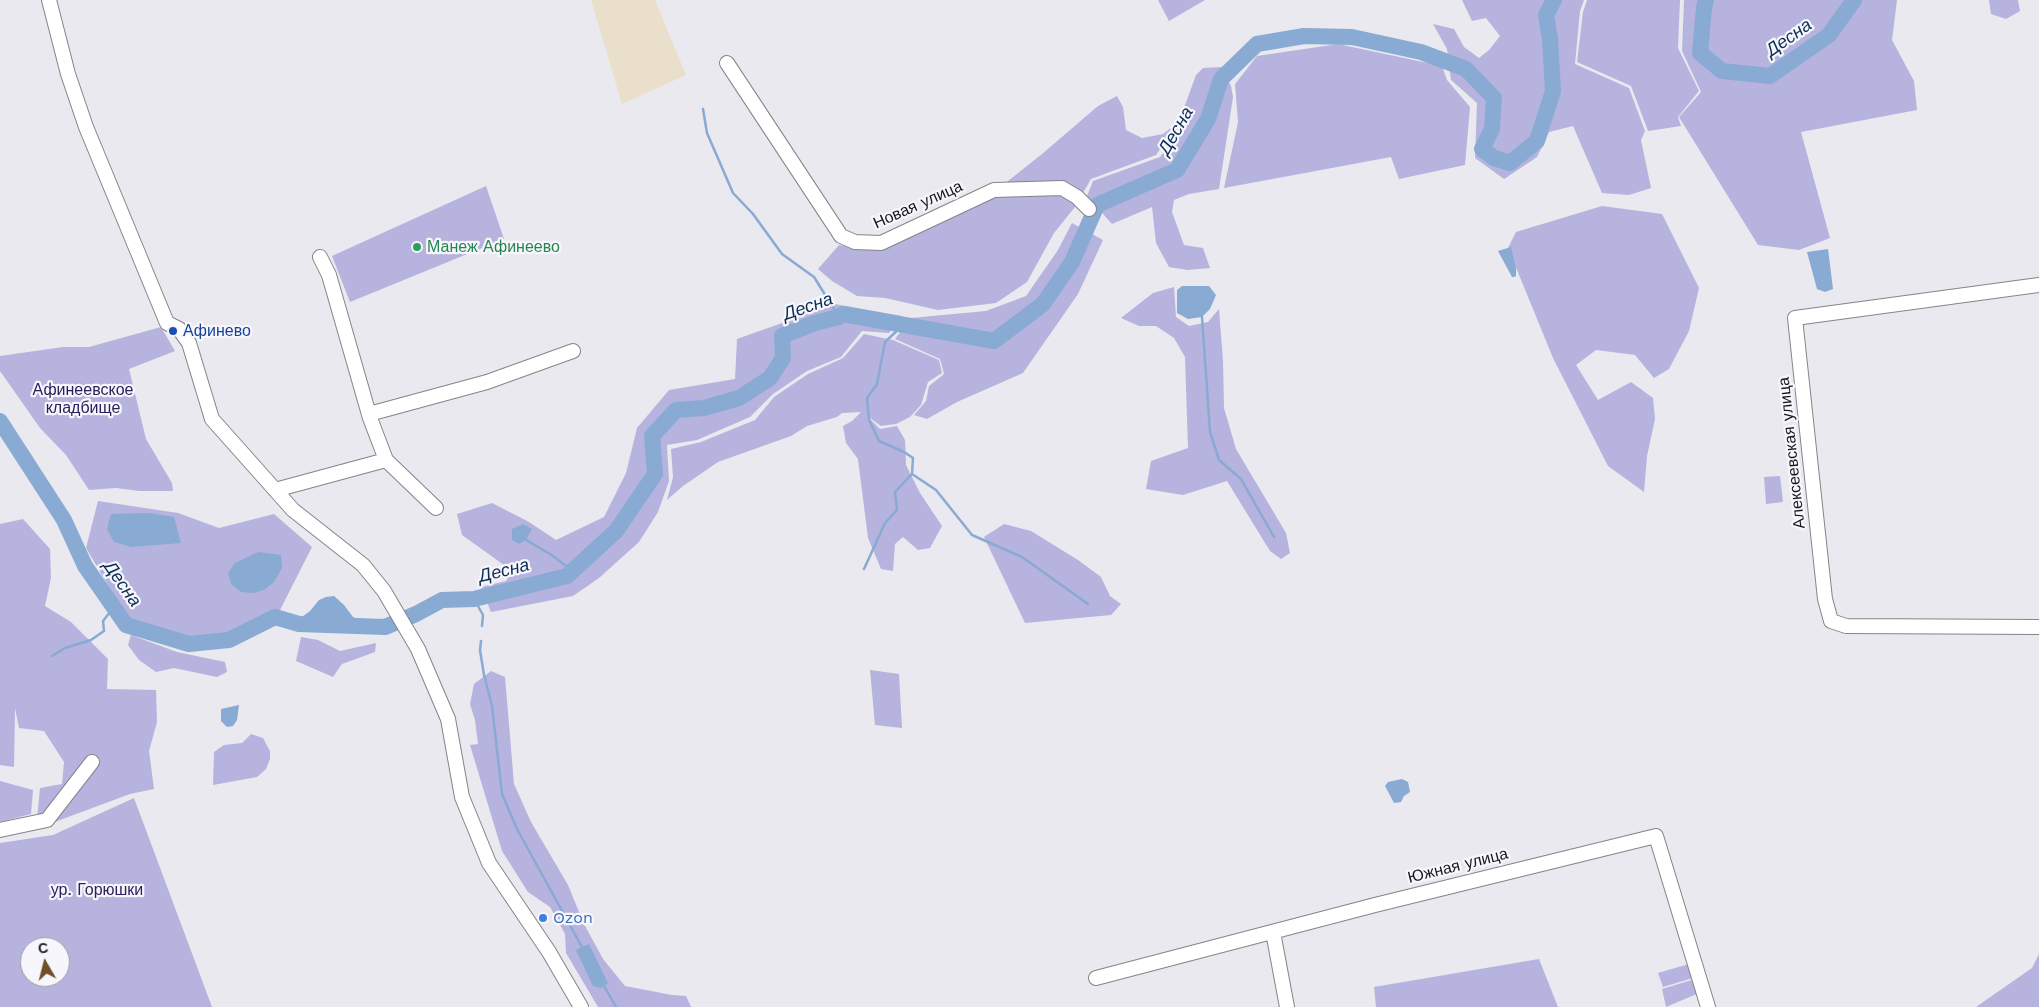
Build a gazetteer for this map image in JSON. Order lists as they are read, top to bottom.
{
  "streets": {
    "street": ["Новая улица", "Алексеевская улица", "Южная улица"]
  },
  "water": ["Десна"],
  "parks": ["Афинеевское кладбище", "ур. Горюшки"],
  "places": ["Манеж Афинеево", "Афинево", "Ozon"],
  "north": "top"
}
